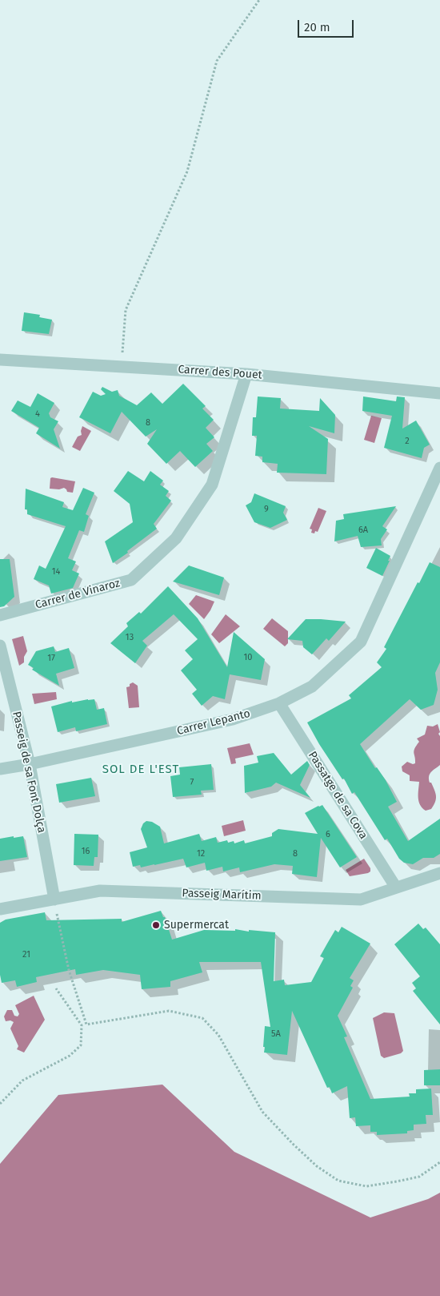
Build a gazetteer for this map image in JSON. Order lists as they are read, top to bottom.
{
  "streets": {
    "street": [
      "Carrer des Pouet",
      "Carrer de Vinaroz",
      "Carrer Lepanto",
      "Passeig de sa Font Dolça",
      "Passatge de sa Cova",
      "Passeig Marítim"
    ]
  },
  "crossings": [
    ["Carrer des Pouet", "Carrer de Vinaroz"],
    ["Carrer Lepanto", "Passeig de sa Font Dolça"],
    ["Carrer Lepanto", "Passatge de sa Cova"],
    ["Passeig de sa Font Dolça", "Passeig Marítim"],
    ["Passatge de sa Cova", "Passeig Marítim"]
  ],
  "districts": ["SOL DE L'EST"],
  "places": ["Supermercat"],
  "house_numbers": [
    "4",
    "8",
    "2",
    "9",
    "6A",
    "14",
    "13",
    "10",
    "17",
    "7",
    "6",
    "16",
    "12",
    "8",
    "21",
    "5A"
  ],
  "scale_bar": "20 m"
}
